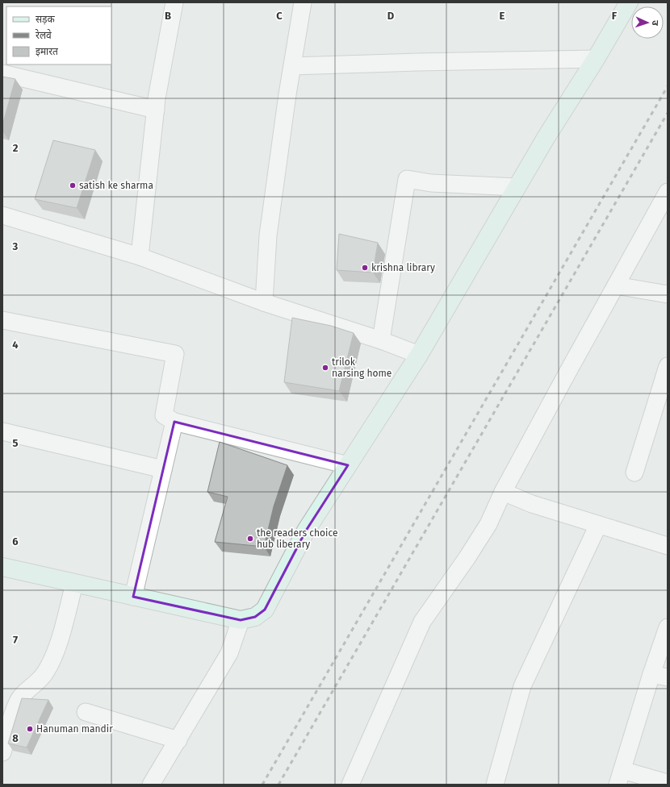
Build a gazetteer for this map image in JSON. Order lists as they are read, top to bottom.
{
  "places": [
    "satish ke sharma",
    "krishna library",
    "trilok narsing home",
    "the readers choice hub liberary",
    "Hanuman mandir"
  ],
  "legend": ["सड़क", "रेलवे", "इमारत"],
  "north": "right",
  "grid": {
    "columns": [
      "B",
      "C",
      "D",
      "E",
      "F"
    ],
    "rows": [
      "2",
      "3",
      "4",
      "5",
      "6",
      "7",
      "8"
    ]
  }
}
